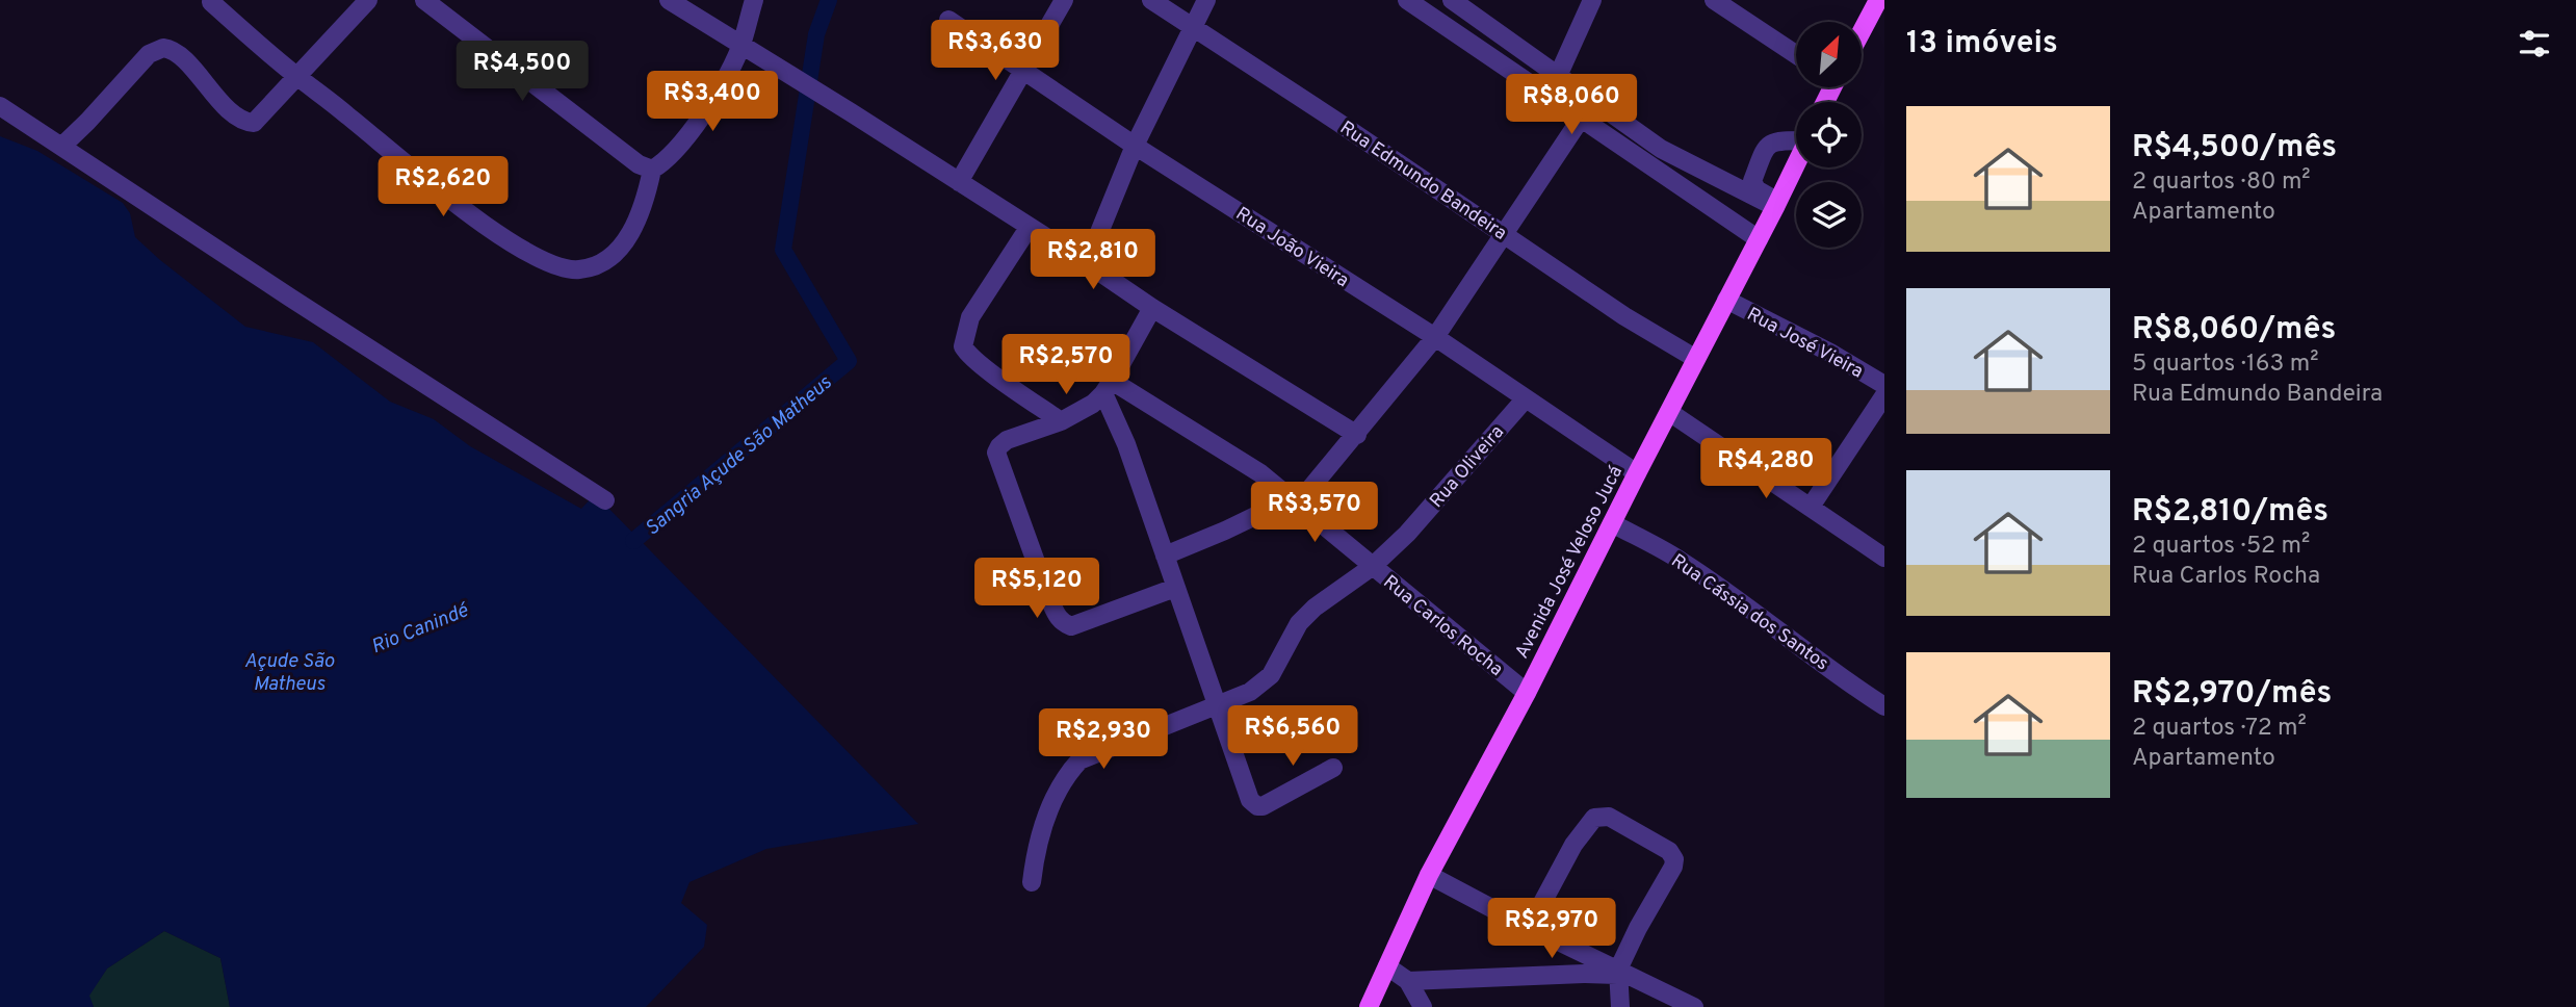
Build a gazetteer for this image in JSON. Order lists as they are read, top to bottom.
{
  "streets": {
    "main road": ["Avenida José Veloso Jucá"],
    "street": [
      "Rua Edmundo Bandeira",
      "Rua João Vieira",
      "Rua José Vieira",
      "Rua Oliveira",
      "Rua Cássia dos Santos",
      "Rua Carlos Rocha"
    ]
  },
  "crossings": [
    ["Rua Edmundo Bandeira", "Avenida José Veloso Jucá"],
    ["Rua João Vieira", "Rua Oliveira"],
    ["Rua João Vieira", "Avenida José Veloso Jucá"],
    ["Rua José Vieira", "Avenida José Veloso Jucá"],
    ["Rua Oliveira", "Rua Carlos Rocha"],
    ["Avenida José Veloso Jucá", "Rua Cássia dos Santos"],
    ["Avenida José Veloso Jucá", "Rua Carlos Rocha"]
  ],
  "water": ["Sangria Açude São Matheus", "Rio Canindé", "Açude São Matheus"],
  "north": "top right",
  "page": {
    "heading": "13 imóveis",
    "price": [
      "R$3,630",
      "R$4,500",
      "R$3,400",
      "R$8,060",
      "R$2,620",
      "R$2,810",
      "R$2,570",
      "R$4,280",
      "R$3,570",
      "R$5,120",
      "R$6,560",
      "R$2,930",
      "R$2,970"
    ],
    "list": [
      {
        "name": "R$4,500/mês",
        "note": "2 quartos · 80 m² · Apartamento"
      },
      {
        "name": "R$8,060/mês",
        "note": "5 quartos · 163 m² · Rua Edmundo Bandeira"
      },
      {
        "name": "R$2,810/mês",
        "note": "2 quartos · 52 m² · Rua Carlos Rocha"
      },
      {
        "name": "R$2,970/mês",
        "note": "2 quartos · 72 m² · Apartamento"
      }
    ]
  }
}
